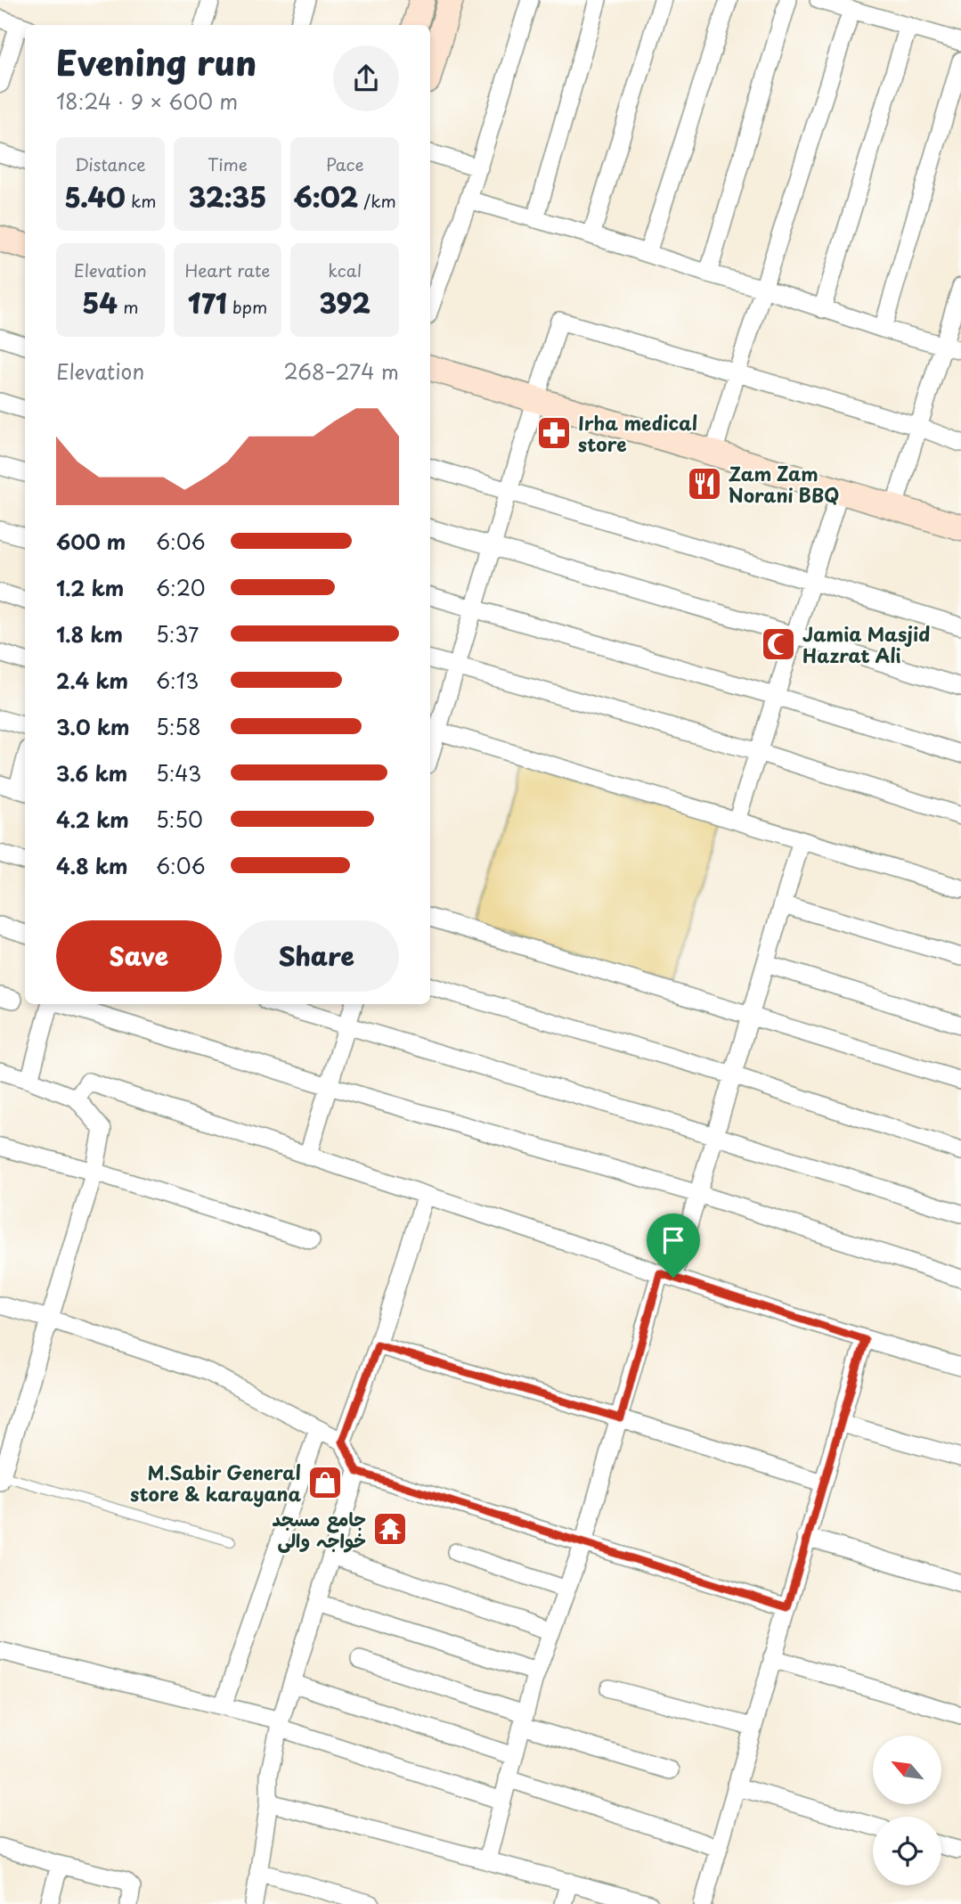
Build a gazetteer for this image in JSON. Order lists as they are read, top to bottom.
{
  "places": {
    "pharmacy": ["Irha medical store"],
    "restaurant": ["Zam Zam Norani BBQ"],
    "mosque": ["Jamia Masjid Hazrat Ali"],
    "shop": ["M.Sabir General store & karayana"],
    "temple": ["جامع مسجد خواجہ والی"]
  },
  "north": "top left",
  "page": {
    "heading": ["Evening run", "18:24 · 9 × 600 m"],
    "stats": [
      ["Distance", "5.40 km"],
      ["Time", "32:35"],
      ["Pace", "6:02 /km"],
      ["Elevation", "54 m"],
      ["Heart rate", "171 bpm"],
      ["kcal", "392"]
    ],
    "chart": ["Elevation", "268–274 m"],
    "list": [
      {
        "name": "600 m",
        "note": "6:06"
      },
      {
        "name": "1.2 km",
        "note": "6:20"
      },
      {
        "name": "1.8 km",
        "note": "5:37"
      },
      {
        "name": "2.4 km",
        "note": "6:13"
      },
      {
        "name": "3.0 km",
        "note": "5:58"
      },
      {
        "name": "3.6 km",
        "note": "5:43"
      },
      {
        "name": "4.2 km",
        "note": "5:50"
      },
      {
        "name": "4.8 km",
        "note": "6:06"
      }
    ],
    "buttons": ["Save", "Share"]
  }
}
